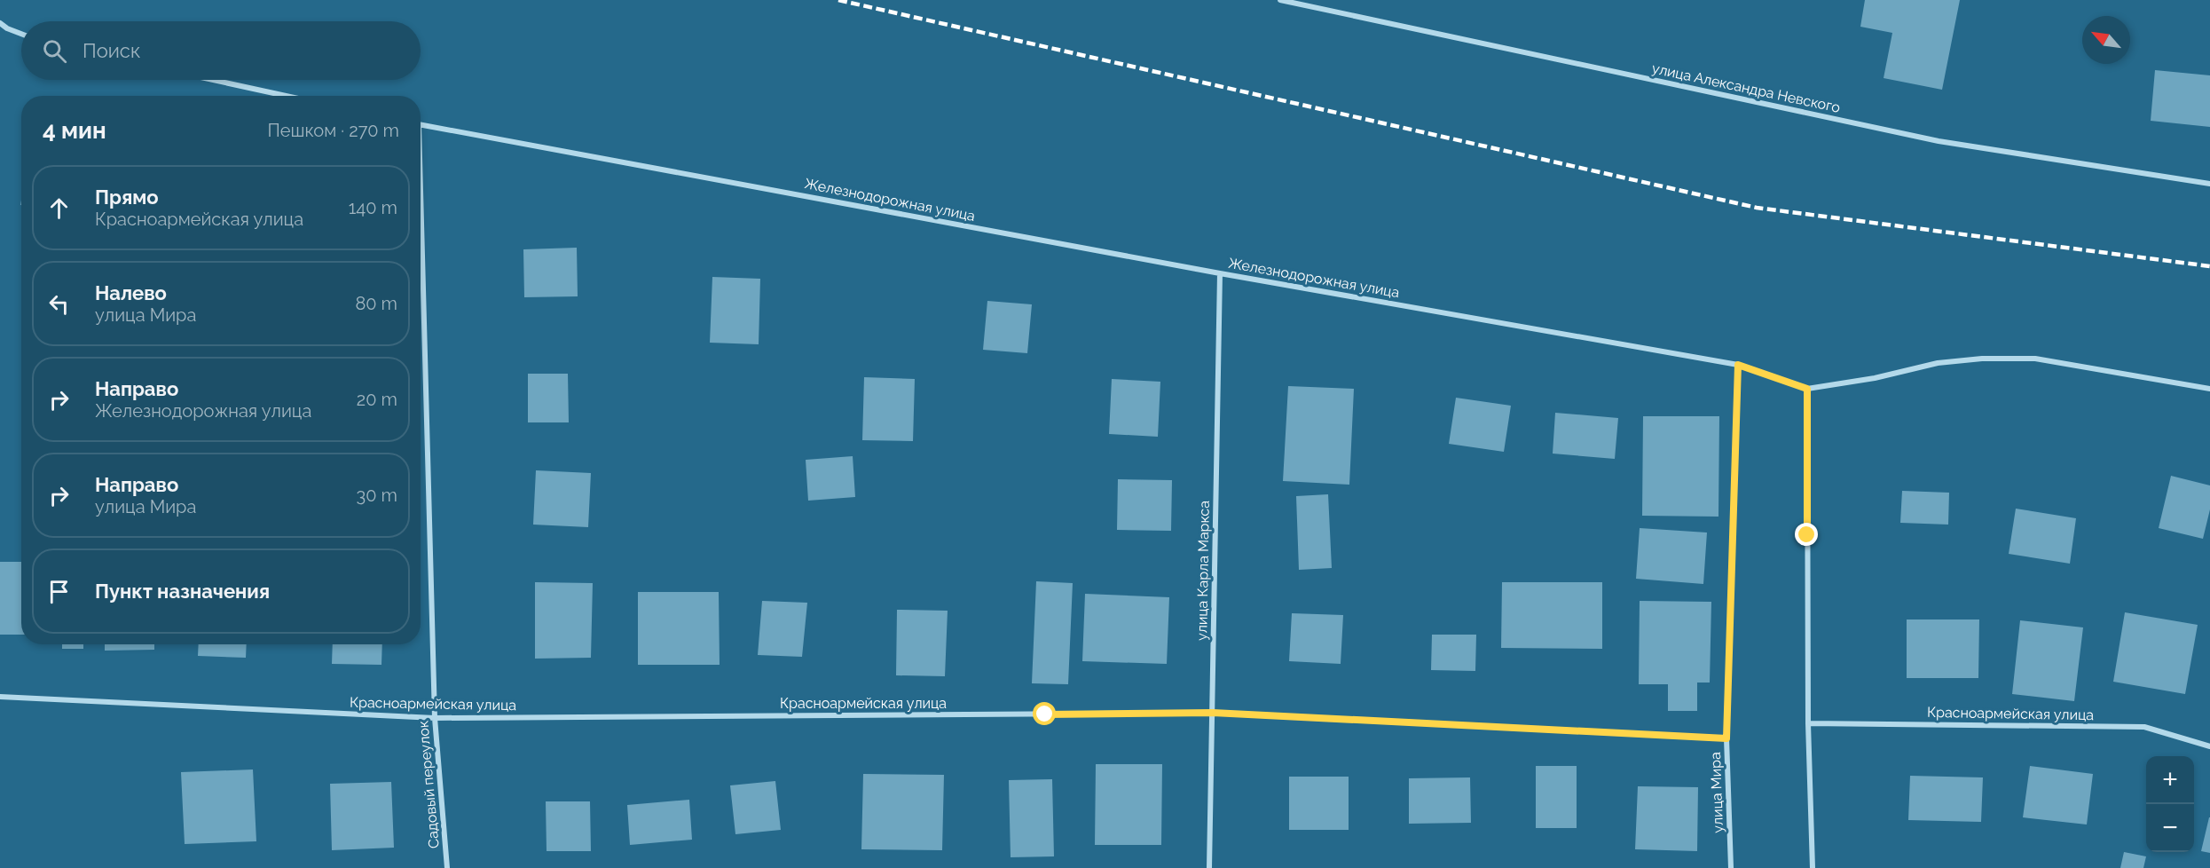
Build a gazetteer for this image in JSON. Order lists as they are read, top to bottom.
{
  "streets": {
    "street": [
      "улица Александра Невского",
      "Железнодорожная улица",
      "улица Карла Маркса",
      "Красноармейская улица",
      "Садовый переулок",
      "улица Мира"
    ]
  },
  "crossings": [
    ["Железнодорожная улица", "улица Карла Маркса"],
    ["Железнодорожная улица", "улица Мира"],
    ["улица Карла Маркса", "Красноармейская улица"],
    ["Красноармейская улица", "Садовый переулок"],
    ["Красноармейская улица", "улица Мира"]
  ],
  "north": "top left",
  "page": {
    "search": "Поиск",
    "heading": ["4 мин", "Пешком · 270 m"],
    "list": [
      ["Прямо", "Красноармейская улица", "140 m"],
      ["Налево", "улица Мира", "80 m"],
      ["Направо", "Железнодорожная улица", "20 m"],
      ["Направо", "улица Мира", "30 m"],
      "Пункт назначения"
    ],
    "map_buttons": ["+", "−"]
  }
}
